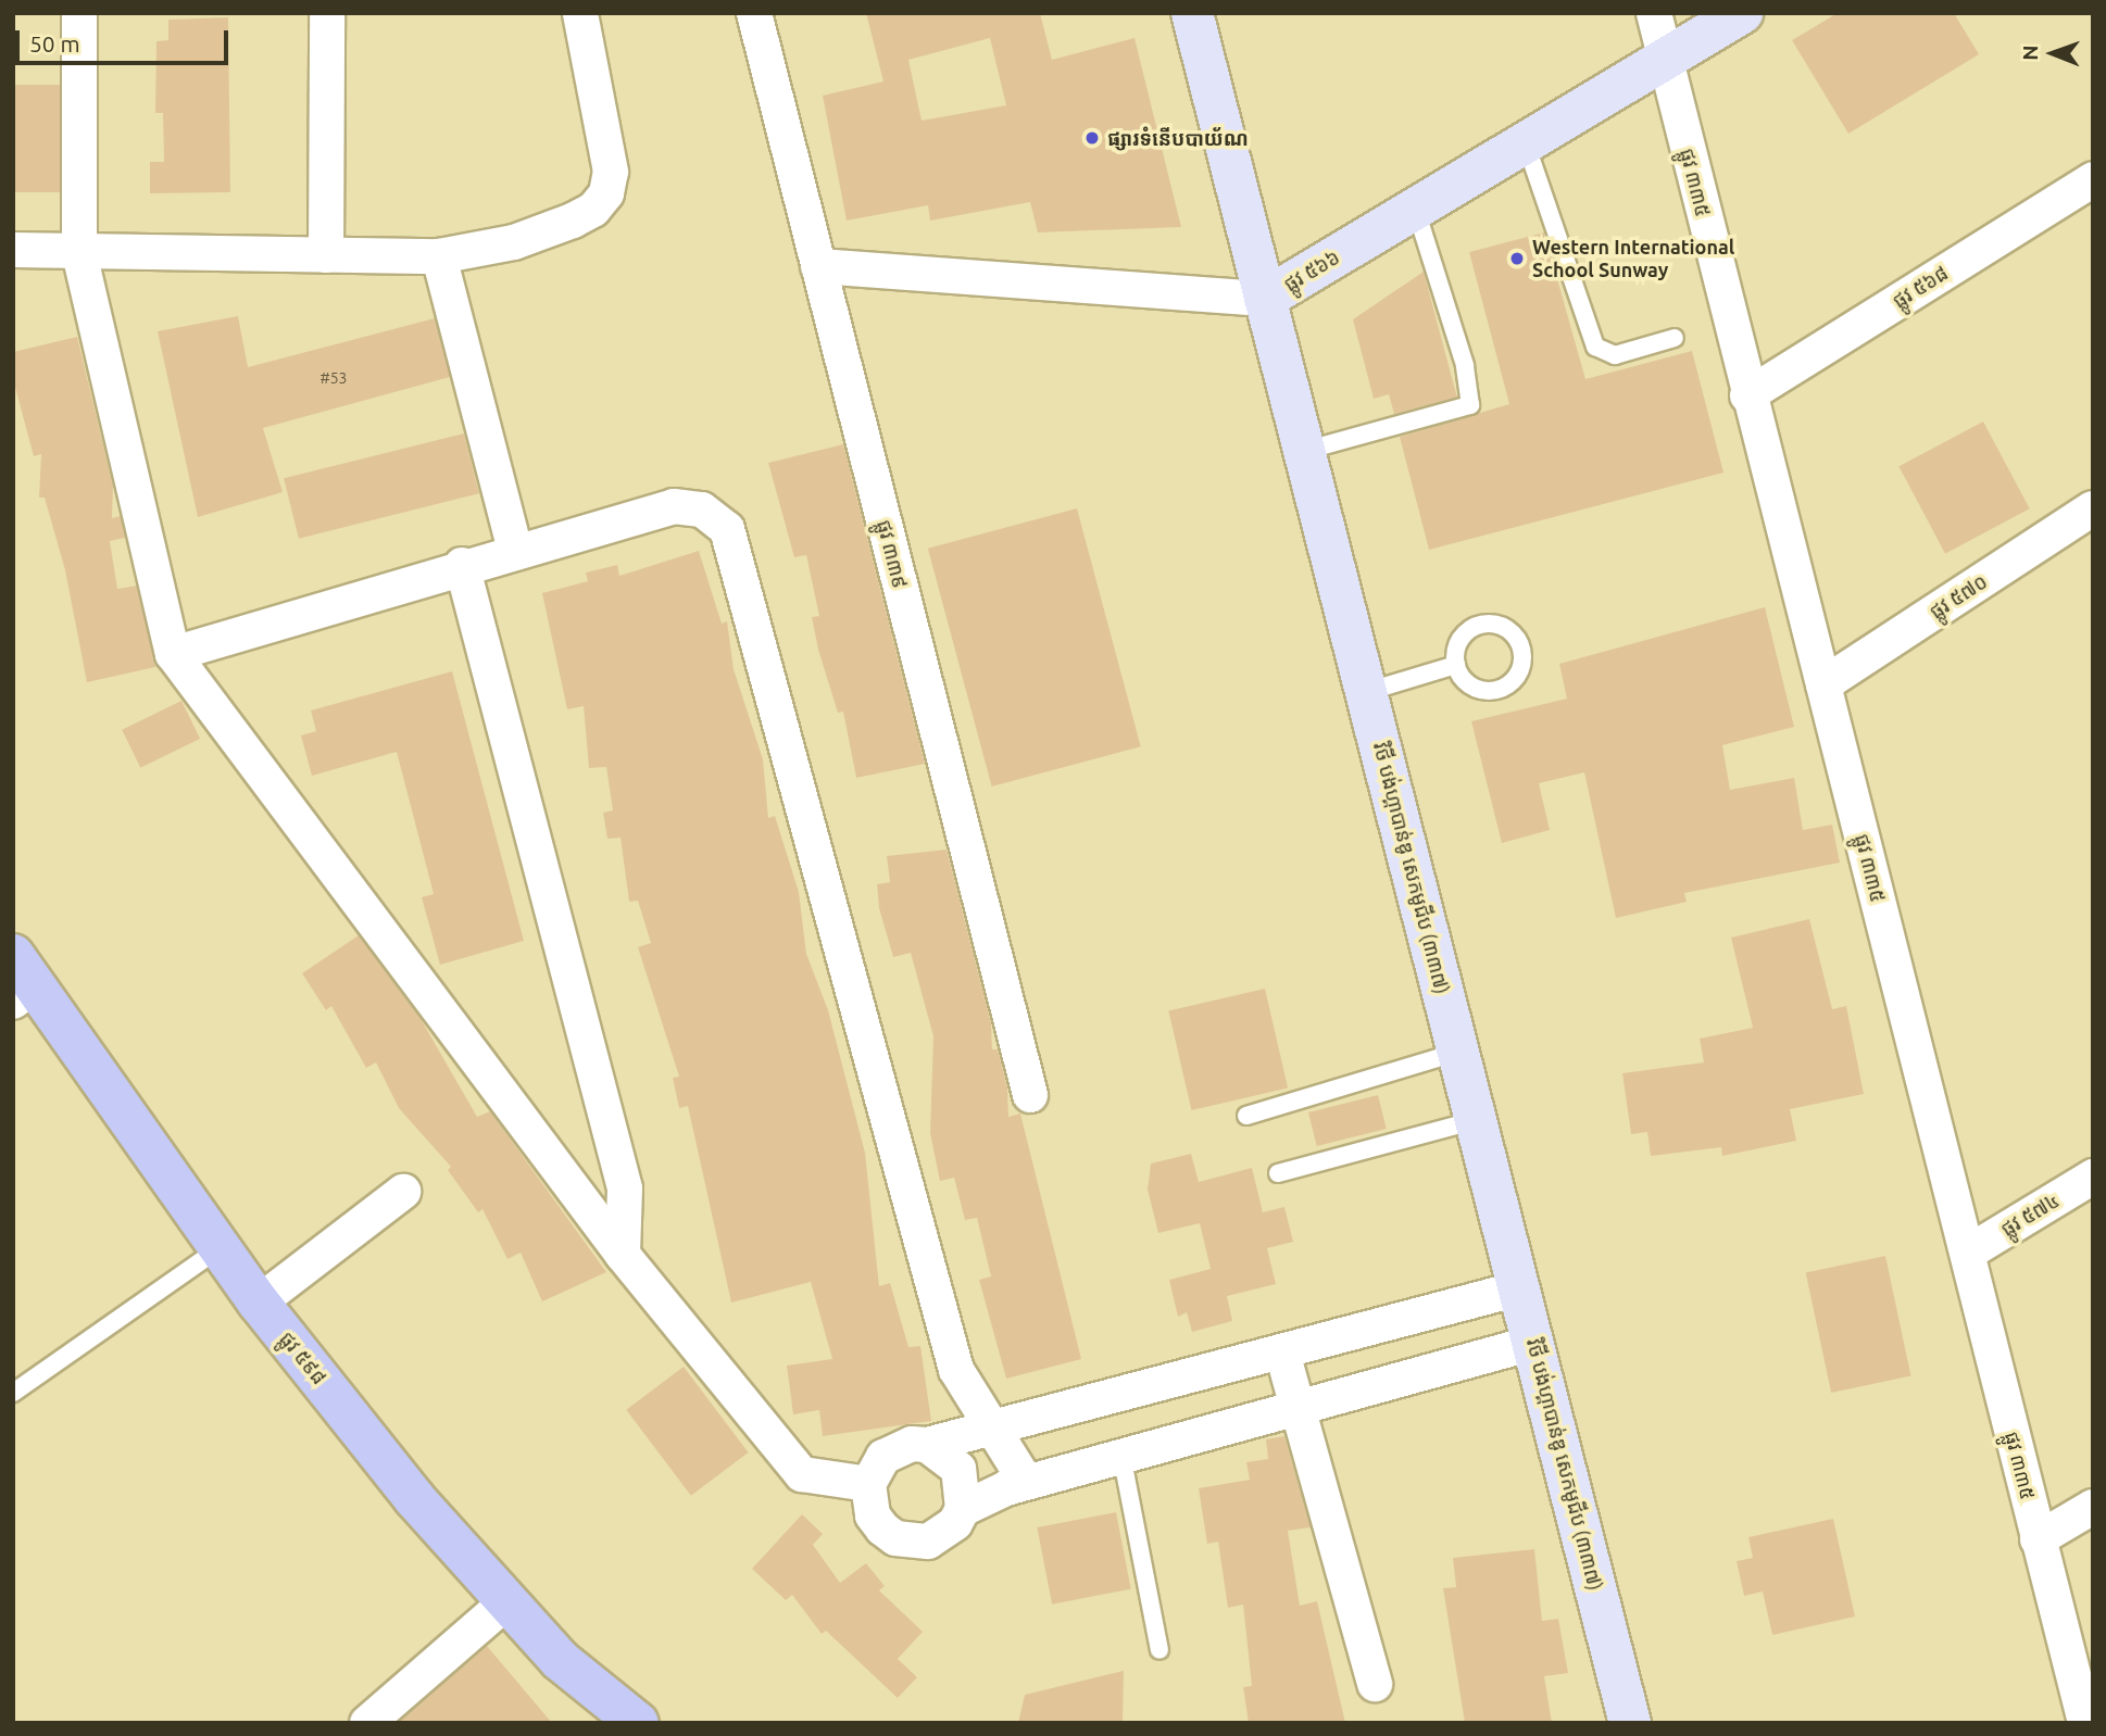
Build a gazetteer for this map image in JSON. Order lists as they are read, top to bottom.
{
  "streets": {
    "main road": ["ផ្លូវ ៥៩៨"],
    "street": [
      "ផ្លូវ ៣៣៥",
      "ផ្លូវ ៥៦៦",
      "ផ្លូវ ៥៦៨",
      "ផ្លូវ ៣៣៩",
      "ផ្លូវ ៥៧០",
      "វិថី បង់ហ្គាបាន់ឌូ សេកមូជីប (៣៣៧)",
      "ផ្លូវ ៥៧៤"
    ]
  },
  "crossings": [
    ["ផ្លូវ ៣៣៥", "ផ្លូវ ៥៦៦"],
    ["ផ្លូវ ៣៣៥", "ផ្លូវ ៥៦៨"],
    ["ផ្លូវ ៣៣៥", "ផ្លូវ ៥៧០"],
    ["ផ្លូវ ៣៣៥", "ផ្លូវ ៥៧៤"],
    ["ផ្លូវ ៥៦៦", "ផ្លូវ ៣៣៩"],
    ["ផ្លូវ ៥៦៦", "វិថី បង់ហ្គាបាន់ឌូ សេកមូជីប (៣៣៧)"]
  ],
  "places": ["ផ្សារទំនើបបាយ័ណ", "Western International School Sunway"],
  "house_numbers": ["#53"],
  "scale_bar": "50 m",
  "north": "left"
}
